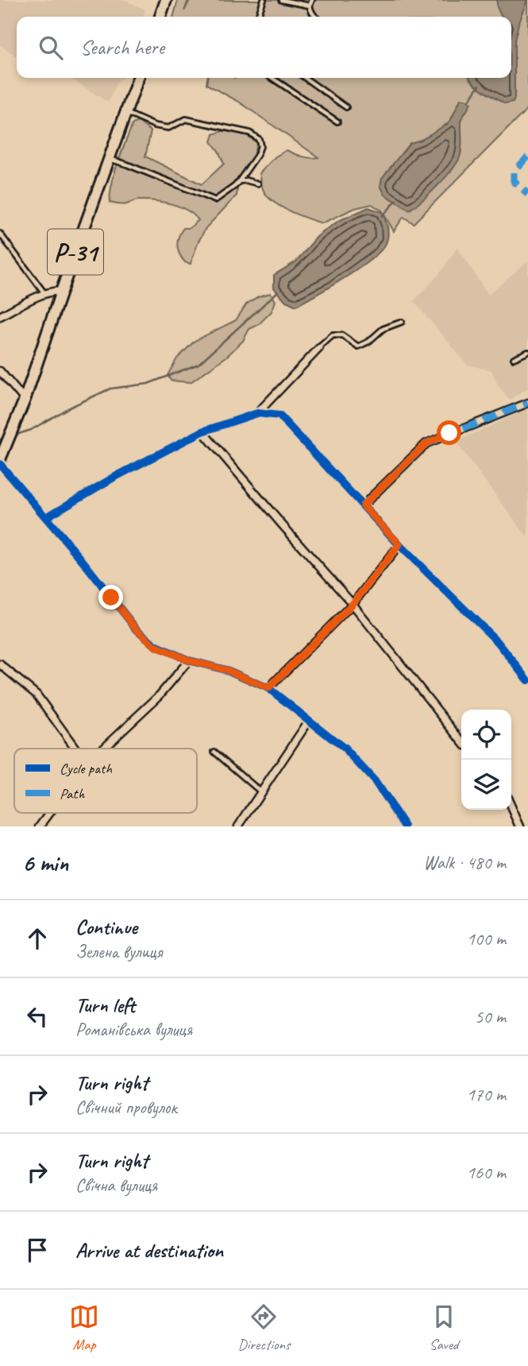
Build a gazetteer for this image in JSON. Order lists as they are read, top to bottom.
{
  "streets": {
    "main road": ["Р-31"]
  },
  "legend": ["Cycle path", "Path"],
  "page": {
    "search": "Search here",
    "heading": ["6 min", "Walk · 480 m"],
    "list": [
      ["Continue", "Зелена вулиця", "100 m"],
      ["Turn left", "Романівська вулиця", "50 m"],
      ["Turn right", "Свічний провулок", "170 m"],
      ["Turn right", "Свічна вулиця", "160 m"],
      "Arrive at destination"
    ],
    "nav": ["Map", "Directions", "Saved"]
  }
}
